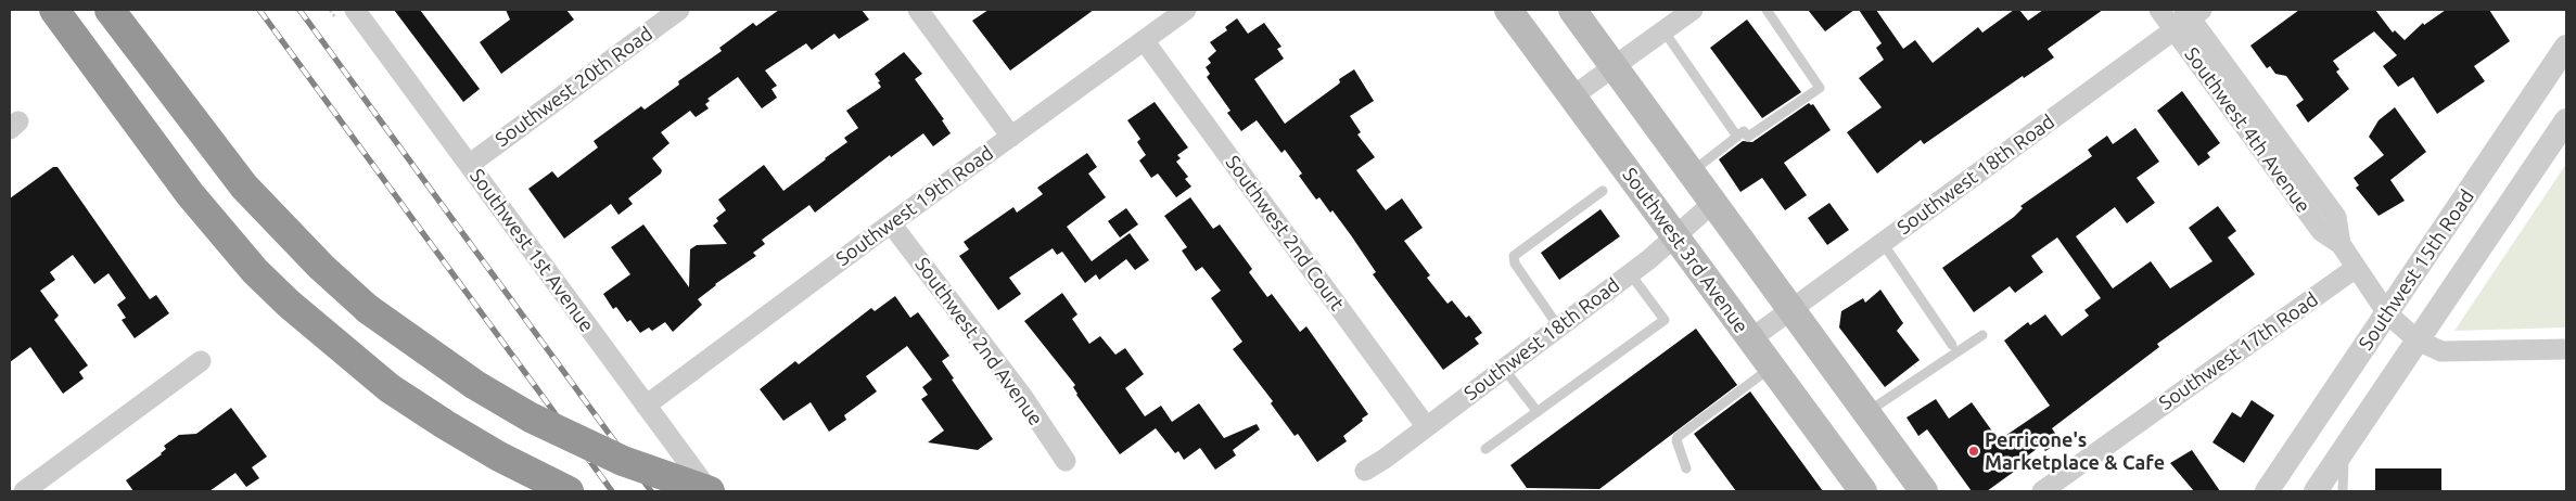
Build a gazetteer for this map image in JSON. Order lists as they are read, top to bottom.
{
  "streets": {
    "main road": ["Southwest 3rd Avenue"],
    "street": [
      "Southwest 20th Road",
      "Southwest 4th Avenue",
      "Southwest 18th Road",
      "Southwest 19th Road",
      "Southwest 2nd Court",
      "Southwest 1st Avenue",
      "Southwest 15th Road",
      "Southwest 2nd Avenue",
      "Southwest 17th Road"
    ]
  },
  "crossings": [
    ["Southwest 20th Road", "Southwest 1st Avenue"],
    ["Southwest 4th Avenue", "Southwest 18th Road"],
    ["Southwest 4th Avenue", "Southwest 15th Road"],
    ["Southwest 4th Avenue", "Southwest 17th Road"],
    ["Southwest 18th Road", "Southwest 2nd Court"],
    ["Southwest 18th Road", "Southwest 3rd Avenue"],
    ["Southwest 19th Road", "Southwest 2nd Court"],
    ["Southwest 19th Road", "Southwest 1st Avenue"],
    ["Southwest 19th Road", "Southwest 2nd Avenue"]
  ],
  "places": ["Perricone's Marketplace & Cafe"]
}
